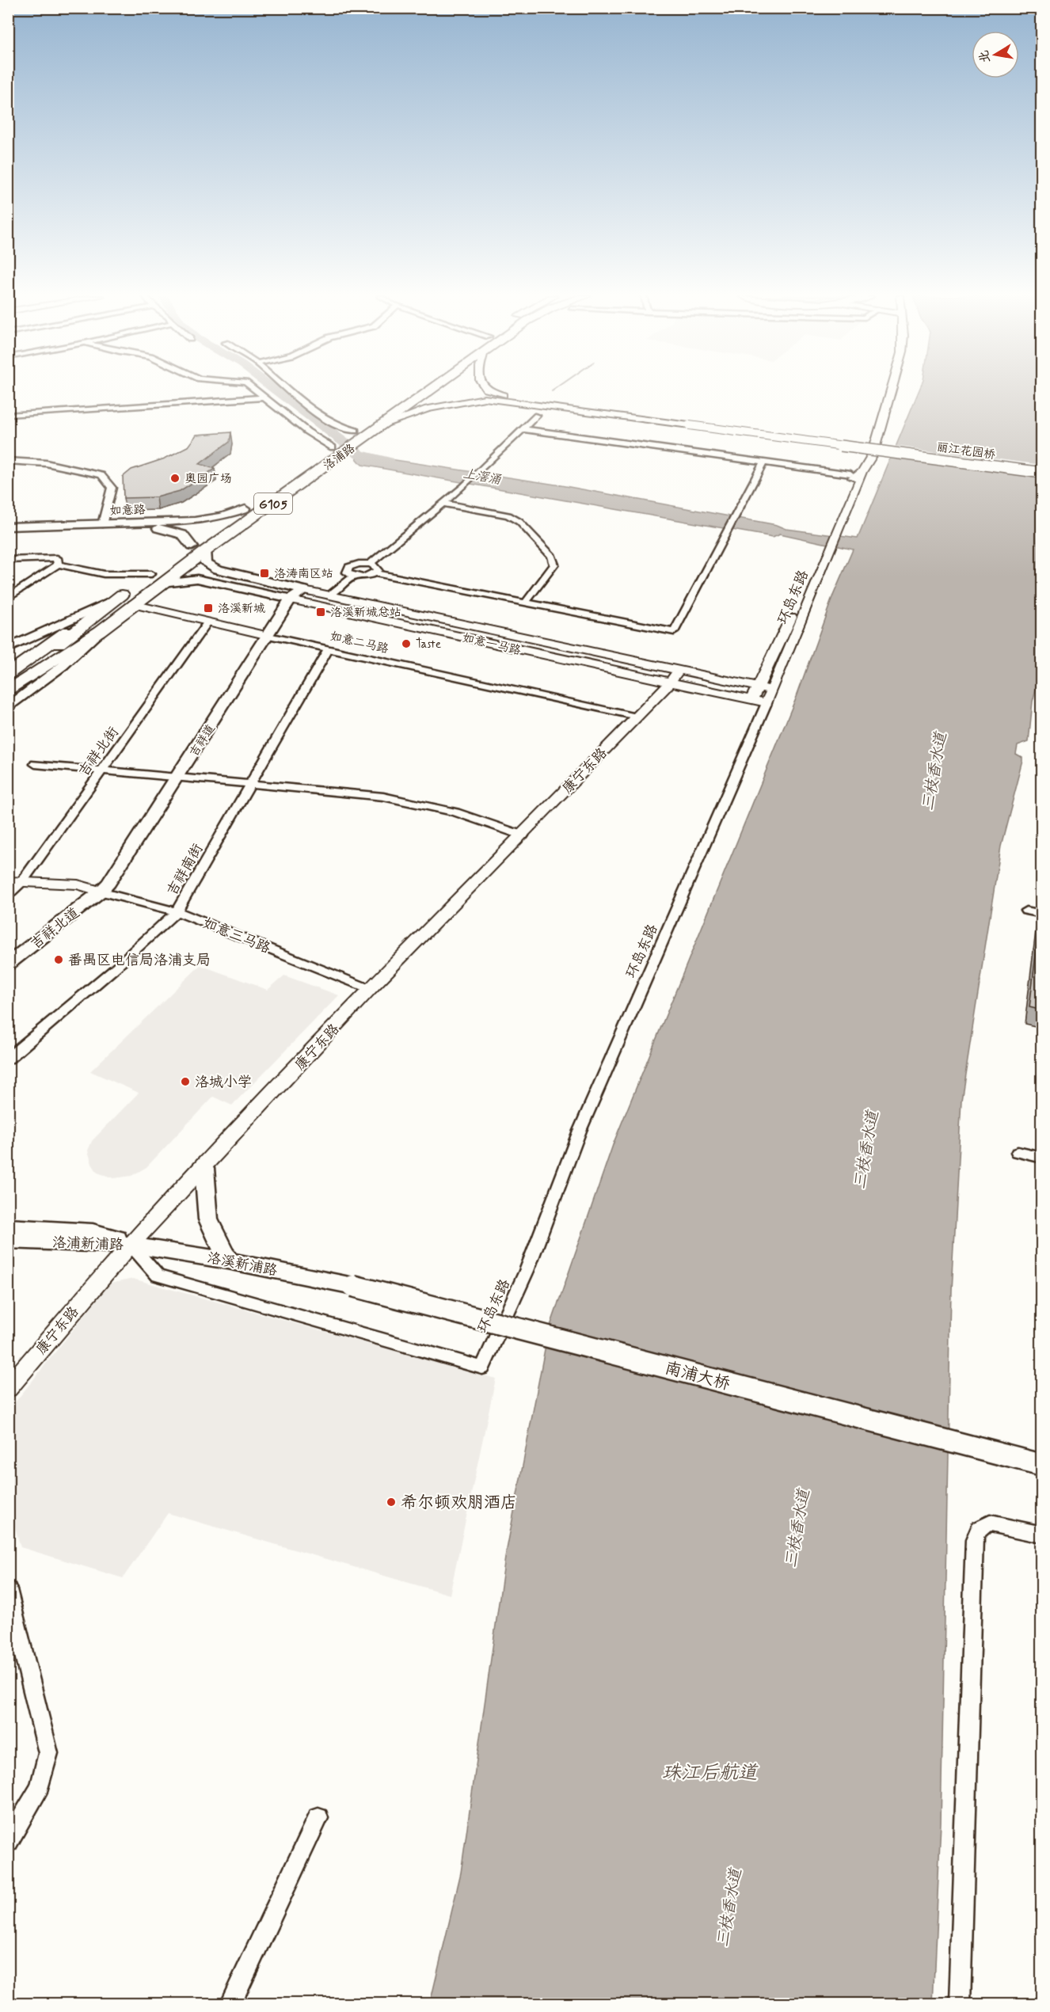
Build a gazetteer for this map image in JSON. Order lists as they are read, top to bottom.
{
  "streets": {
    "highway": ["洛浦路", "G105"],
    "main road": [
      "如意路",
      "如意一马路",
      "吉祥道",
      "吉祥北道",
      "洛浦新浦路",
      "洛溪新浦路",
      "南浦大桥"
    ],
    "street": [
      "丽江花园桥",
      "环岛东路",
      "如意二马路",
      "吉祥北街",
      "康宁东路",
      "吉祥南街",
      "如意三马路"
    ]
  },
  "crossings": [
    ["洛浦路", "如意路"],
    ["洛浦路", "如意二马路"],
    ["洛浦路", "如意一马路"],
    ["环岛东路", "如意一马路"],
    ["环岛东路", "康宁东路"],
    ["环岛东路", "洛浦新浦路"],
    ["环岛东路", "洛溪新浦路"],
    ["如意二马路", "吉祥道"],
    ["如意二马路", "吉祥北街"],
    ["如意二马路", "康宁东路"],
    ["如意二马路", "吉祥南街"],
    ["如意一马路", "吉祥道"],
    ["如意一马路", "康宁东路"],
    ["吉祥道", "吉祥北道"],
    ["吉祥道", "如意三马路"],
    ["吉祥北街", "如意三马路"],
    ["康宁东路", "如意三马路"],
    ["康宁东路", "洛浦新浦路"],
    ["康宁东路", "洛溪新浦路"],
    ["吉祥南街", "如意三马路"],
    ["吉祥北道", "如意三马路"],
    ["洛浦新浦路", "洛溪新浦路"],
    ["洛溪新浦路", "南浦大桥"]
  ],
  "water": ["上滘涌", "三枝香水道", "珠江后航道"],
  "places": {
    "other": [
      "奥园广场",
      "Taste",
      "番禺区电信局洛浦支局",
      "洛城小学",
      "希尔顿欢朋酒店"
    ],
    "transit": ["洛涛南区站", "洛溪新城", "洛溪新城总站"]
  },
  "north": "left"
}
